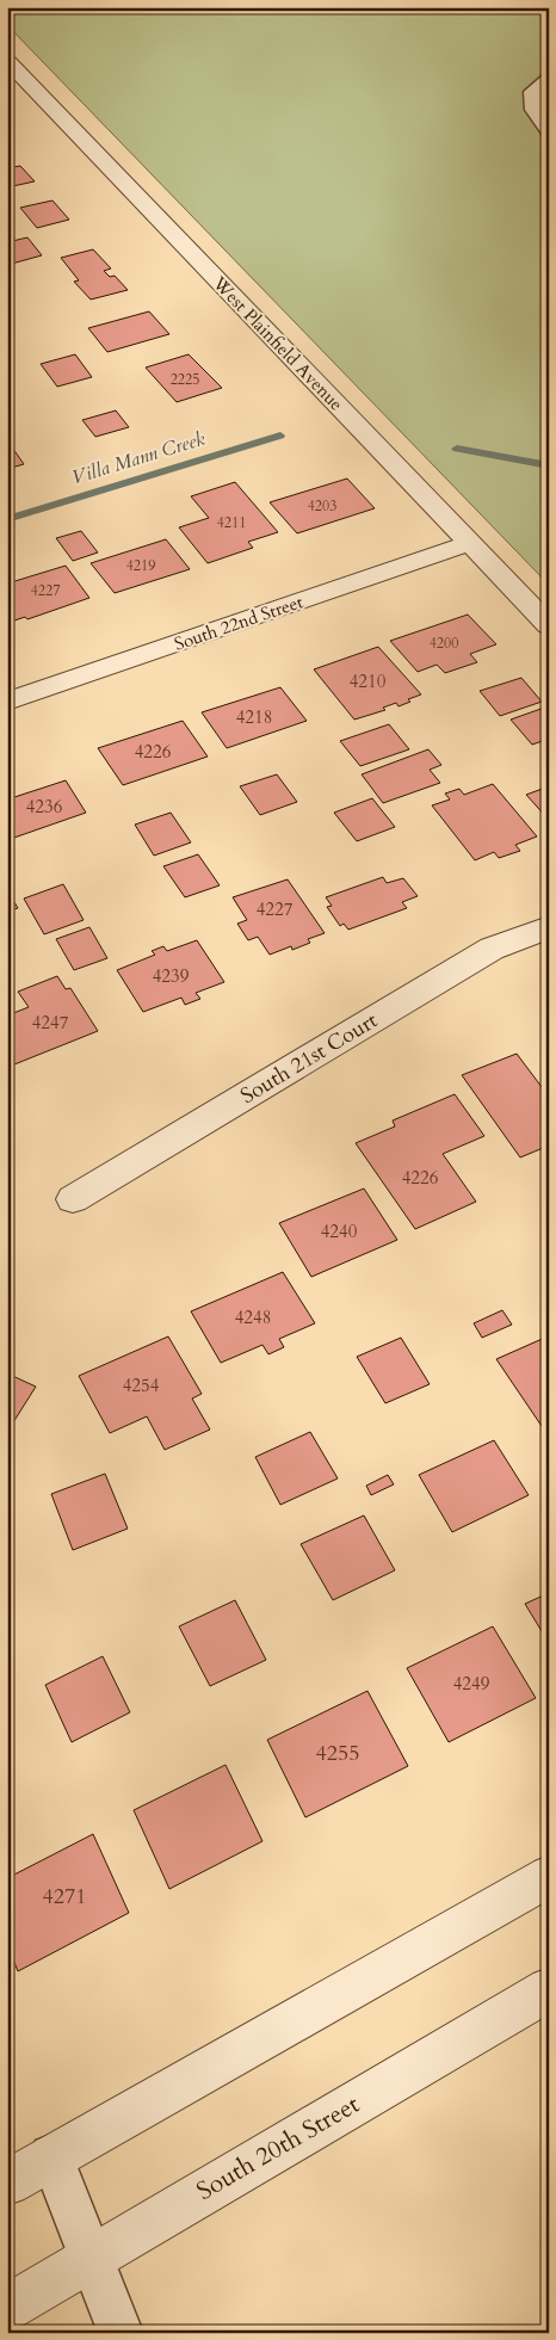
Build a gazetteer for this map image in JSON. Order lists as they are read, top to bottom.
{
  "streets": {
    "street": [
      "West Plainfield Avenue",
      "South 22nd Street",
      "South 21st Court",
      "South 20th Street"
    ]
  },
  "crossings": [
    ["West Plainfield Avenue", "South 22nd Street"]
  ],
  "water": ["Villa Mann Creek"],
  "house_numbers": [
    "2225",
    "4203",
    "4211",
    "4219",
    "4227",
    "4200",
    "4210",
    "4218",
    "4226",
    "4236",
    "4227",
    "4239",
    "4247",
    "4226",
    "4240",
    "4248",
    "4254",
    "4249",
    "4255",
    "4271"
  ]
}
